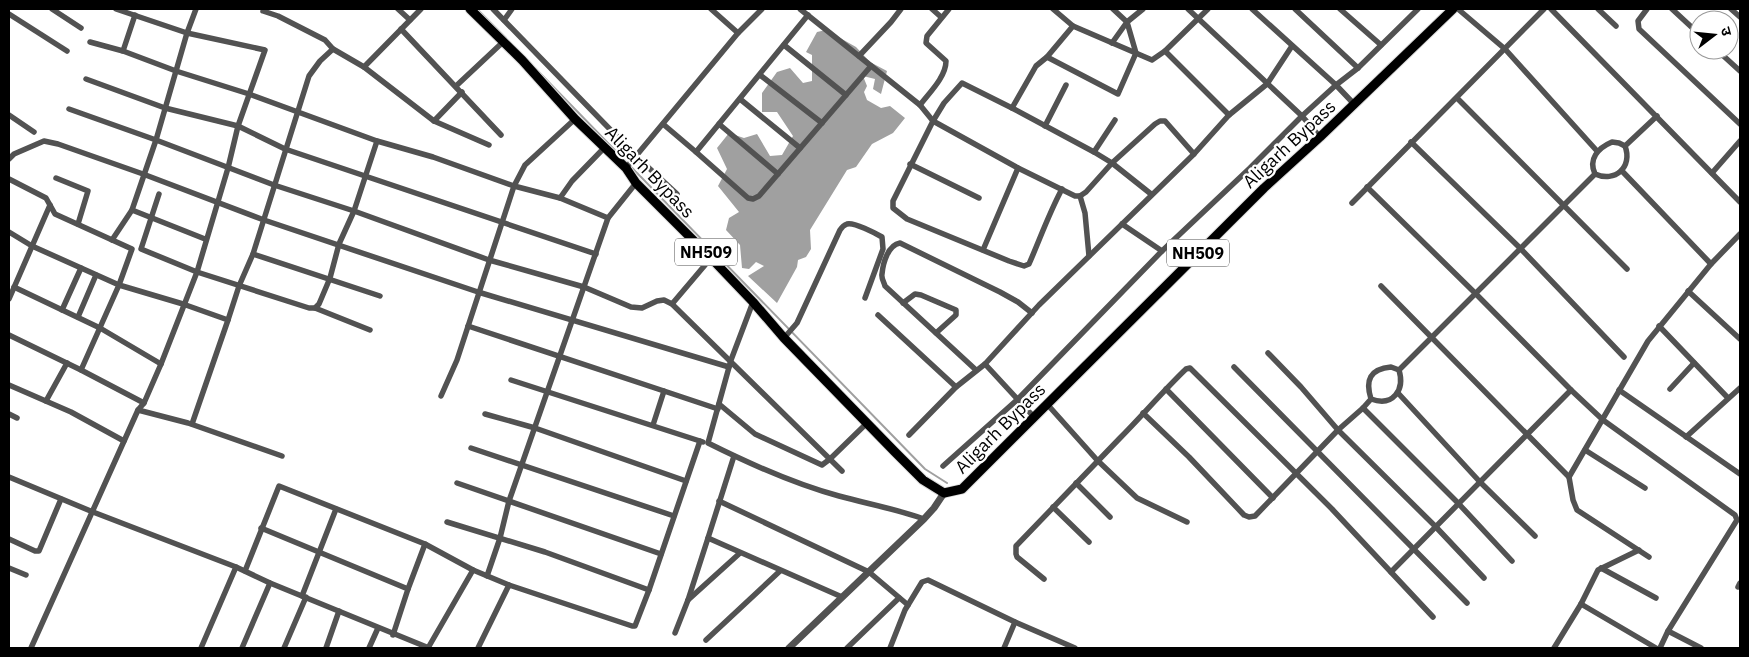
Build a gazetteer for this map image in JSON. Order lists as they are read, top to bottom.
{
  "streets": {
    "highway": ["Aligarh Bypass", "NH509"]
  },
  "north": "right"
}
